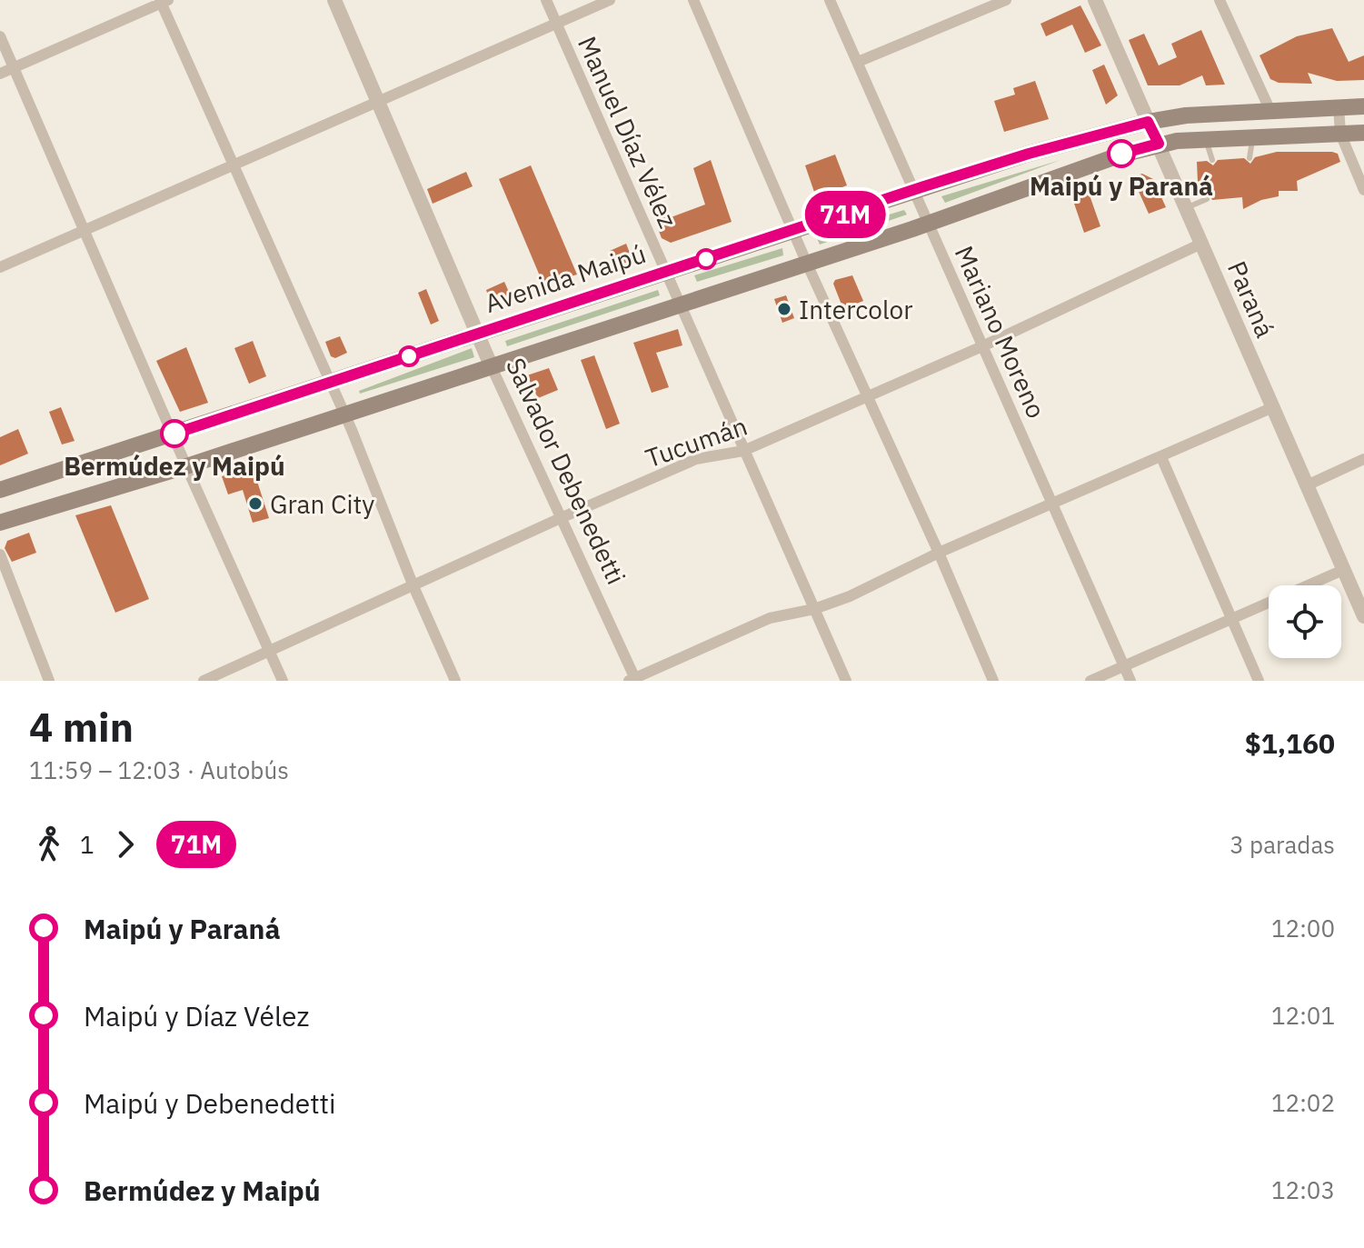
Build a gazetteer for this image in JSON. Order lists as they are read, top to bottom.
{
  "streets": {
    "main road": ["Avenida Maipú"],
    "street": [
      "Manuel Díaz Vélez",
      "Paraná",
      "Mariano Moreno",
      "Tucumán",
      "Salvador Debenedetti"
    ]
  },
  "crossings": [
    ["Manuel Díaz Vélez", "Avenida Maipú"],
    ["Manuel Díaz Vélez", "Tucumán"],
    ["Avenida Maipú", "Paraná"],
    ["Avenida Maipú", "Mariano Moreno"],
    ["Avenida Maipú", "Salvador Debenedetti"],
    ["Paraná", "Tucumán"],
    ["Mariano Moreno", "Tucumán"],
    ["Tucumán", "Salvador Debenedetti"]
  ],
  "places": [
    "Maipú y Paraná",
    "Intercolor",
    "Bermúdez y Maipú",
    "Gran City"
  ],
  "lines": ["bus line 71M"],
  "page": {
    "on_map": "71M",
    "heading": ["4 min", "11:59 – 12:03 · Autobús", "$1,160"],
    "legs": ["1", "71M", "3 paradas"],
    "list": [
      {
        "name": "Maipú y Paraná",
        "value": "12:00"
      },
      {
        "name": "Maipú y Díaz Vélez",
        "value": "12:01"
      },
      {
        "name": "Maipú y Debenedetti",
        "value": "12:02"
      },
      {
        "name": "Bermúdez y Maipú",
        "value": "12:03"
      }
    ]
  }
}
